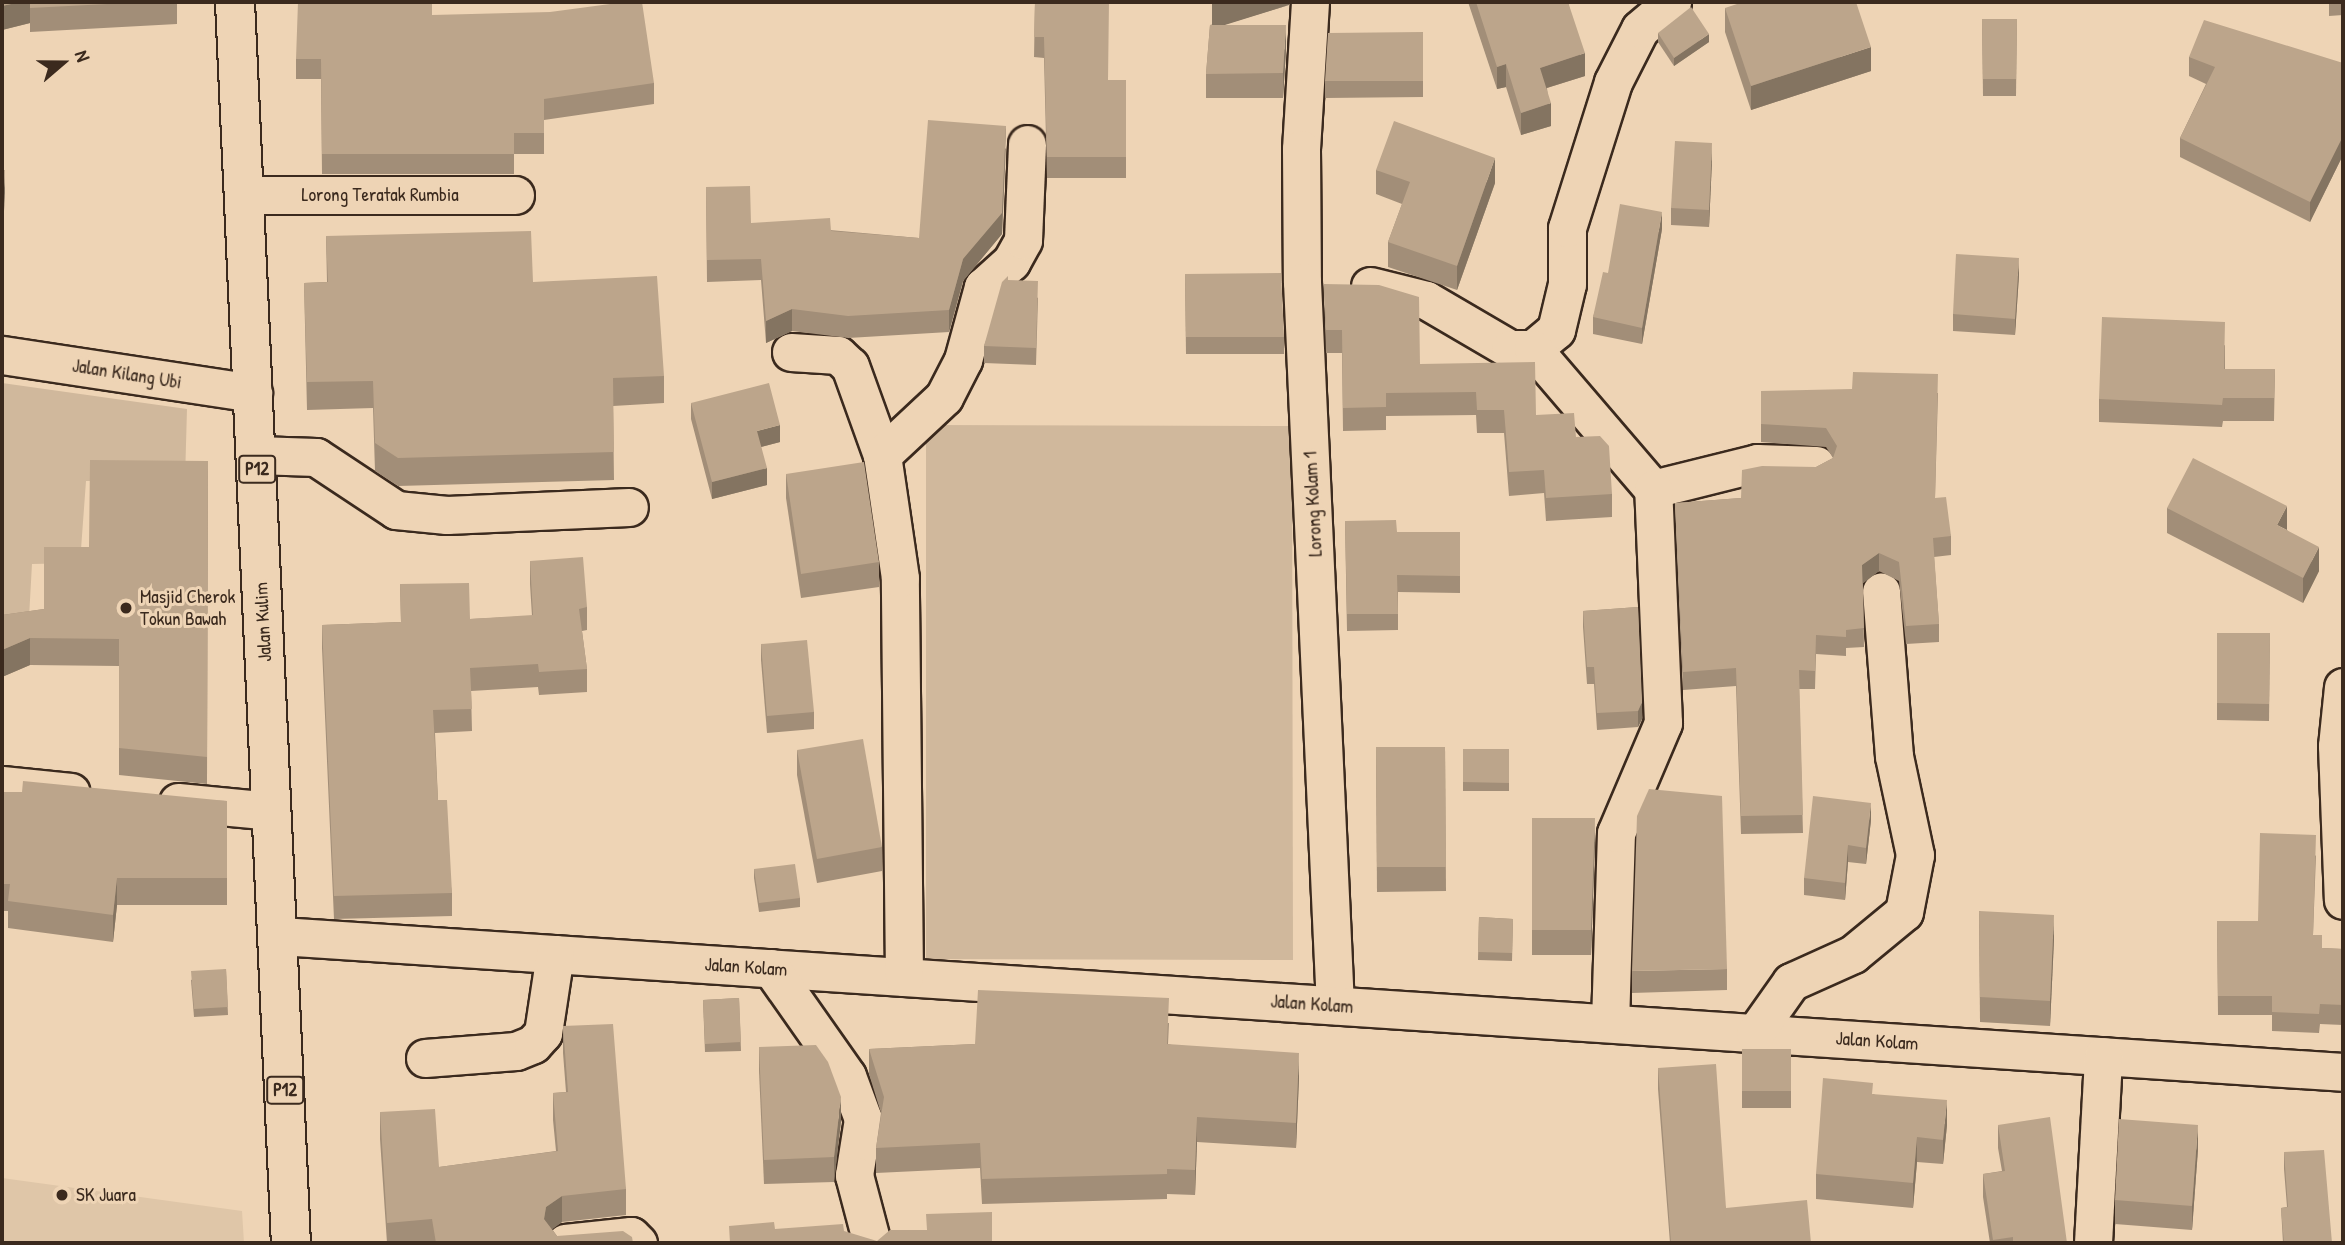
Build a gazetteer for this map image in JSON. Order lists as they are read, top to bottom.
{
  "streets": {
    "main road": ["P12", "Jalan Kulim"],
    "street": [
      "Lorong Teratak Rumbia",
      "Jalan Kilang Ubi",
      "Lorong Kolam 1",
      "Jalan Kolam"
    ]
  },
  "crossings": [
    ["Lorong Teratak Rumbia", "Jalan Kulim"],
    ["Jalan Kilang Ubi", "Jalan Kulim"],
    ["Lorong Kolam 1", "Jalan Kolam"],
    ["Jalan Kulim", "Jalan Kolam"]
  ],
  "places": ["Masjid Cherok Tokun Bawah", "SK Juara"],
  "north": "right"
}
